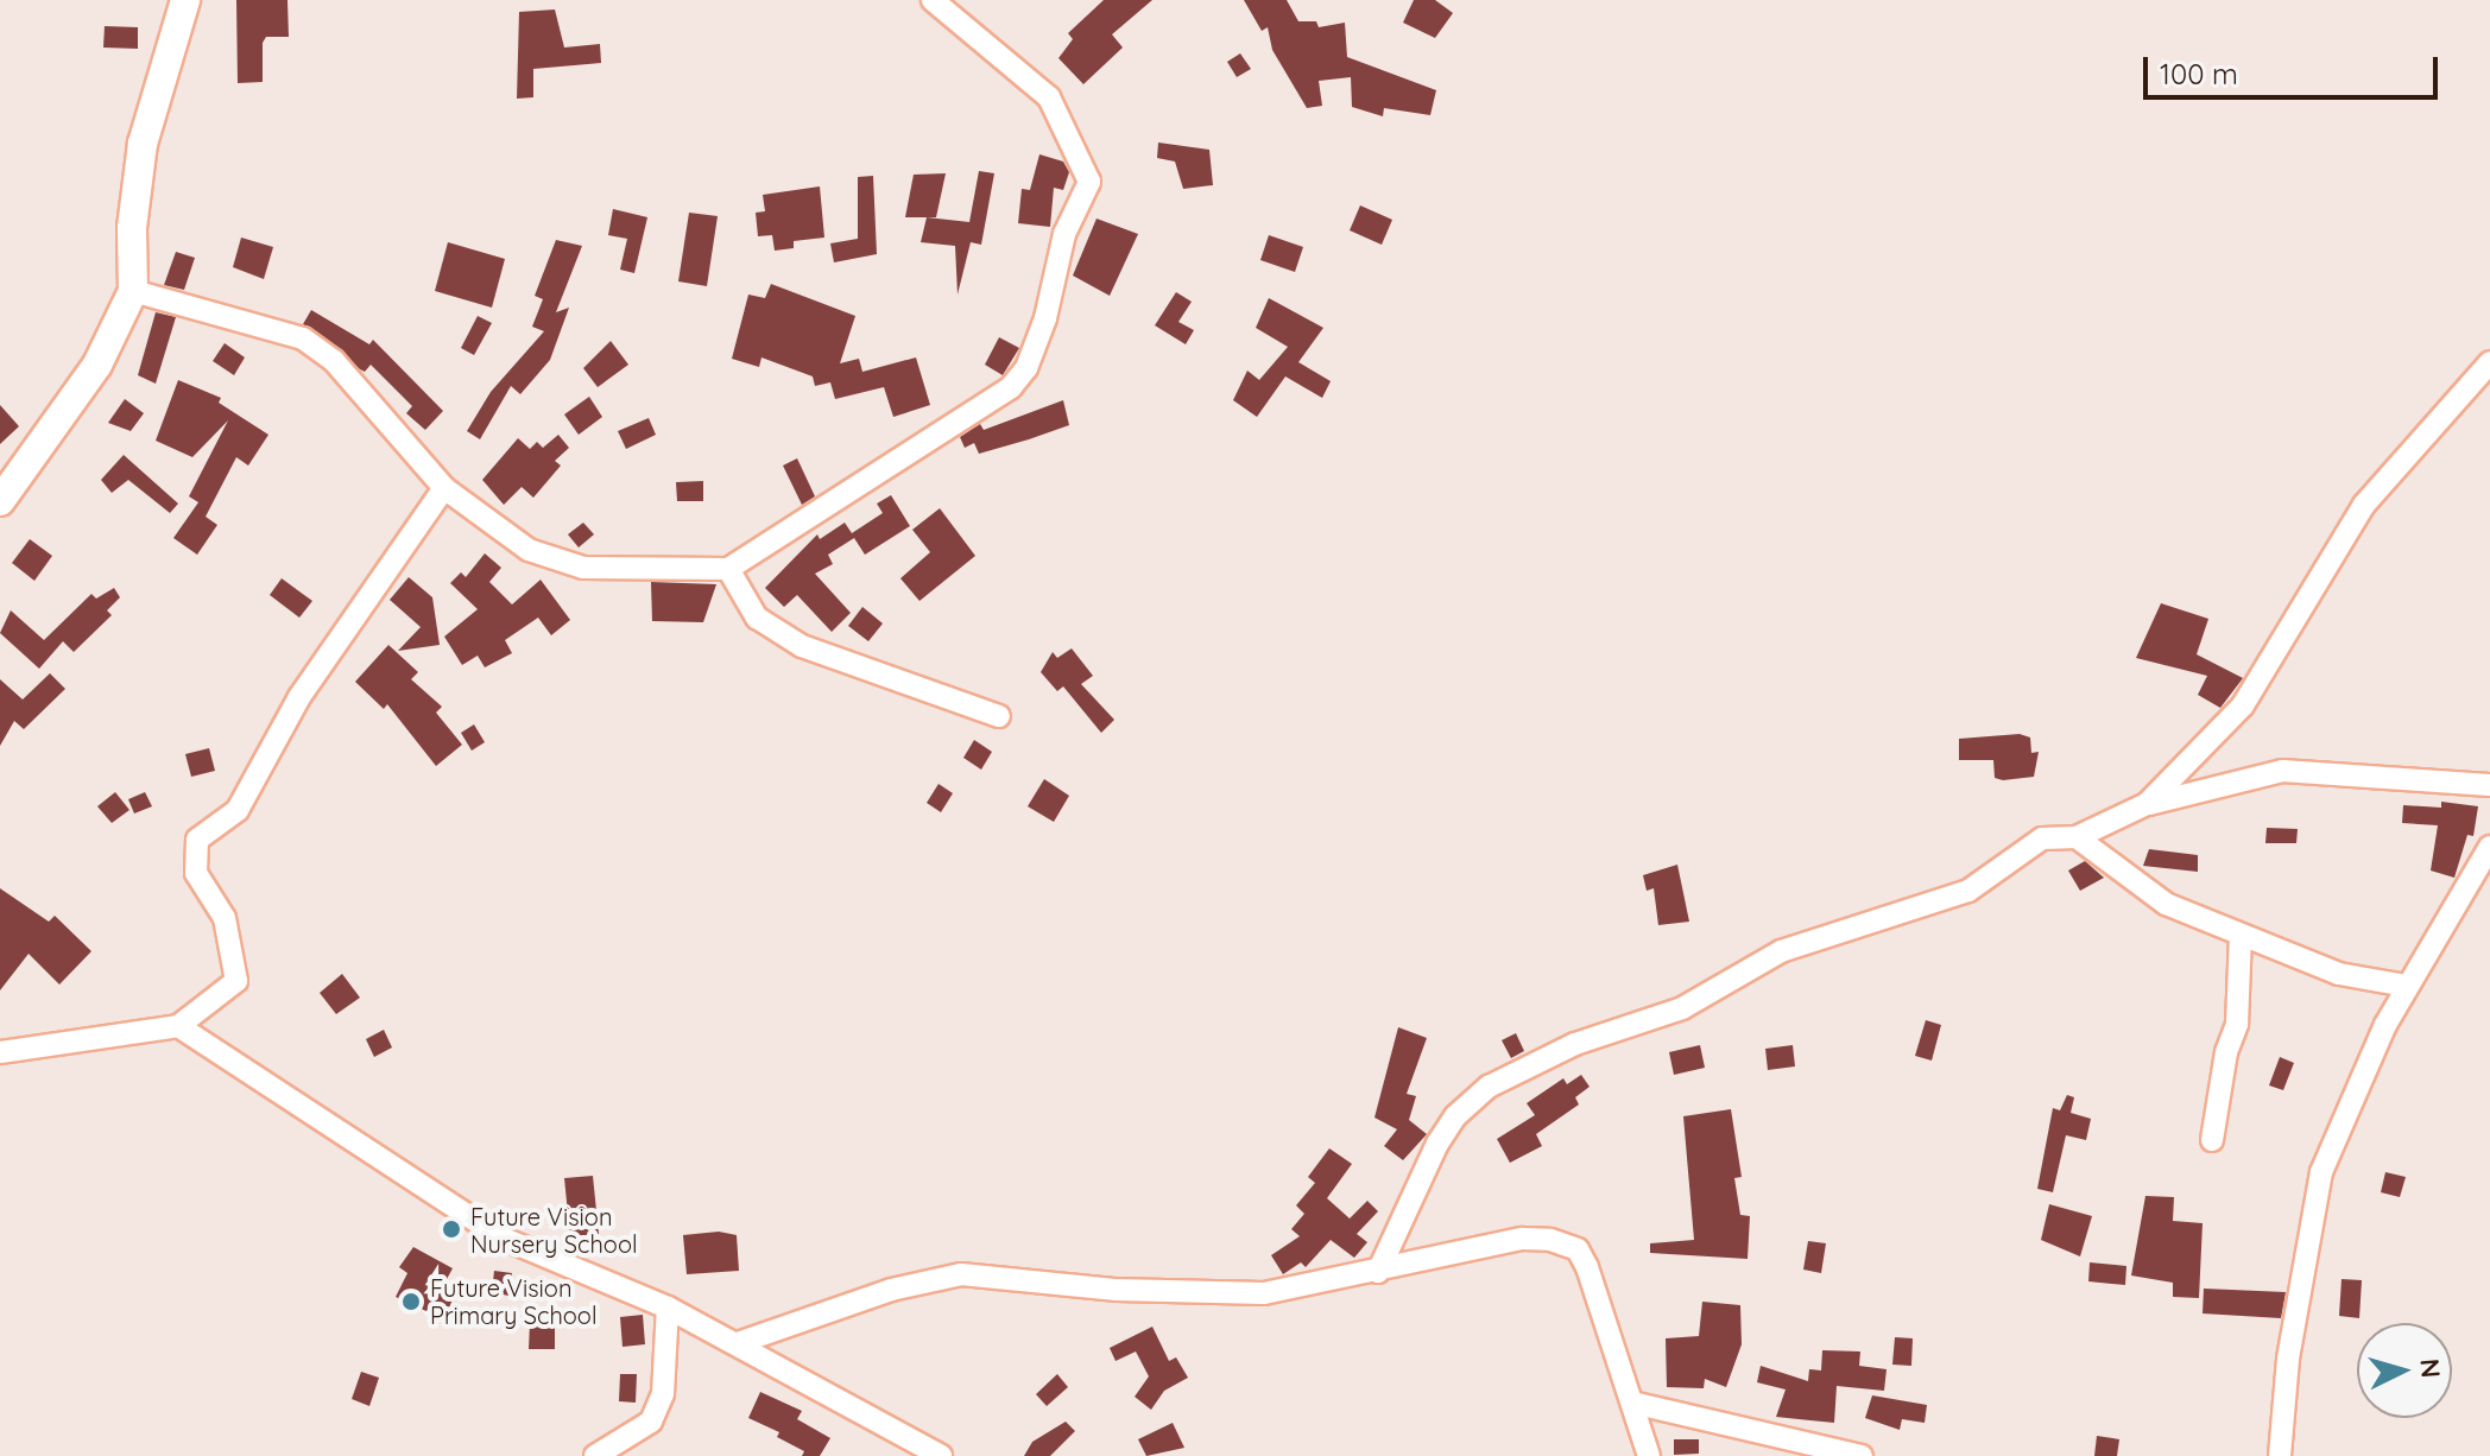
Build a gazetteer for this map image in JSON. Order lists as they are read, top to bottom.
{
  "places": ["Future Vision Nursery School", "Future Vision Primary School"],
  "scale_bar": "100 m",
  "north": "right"
}
